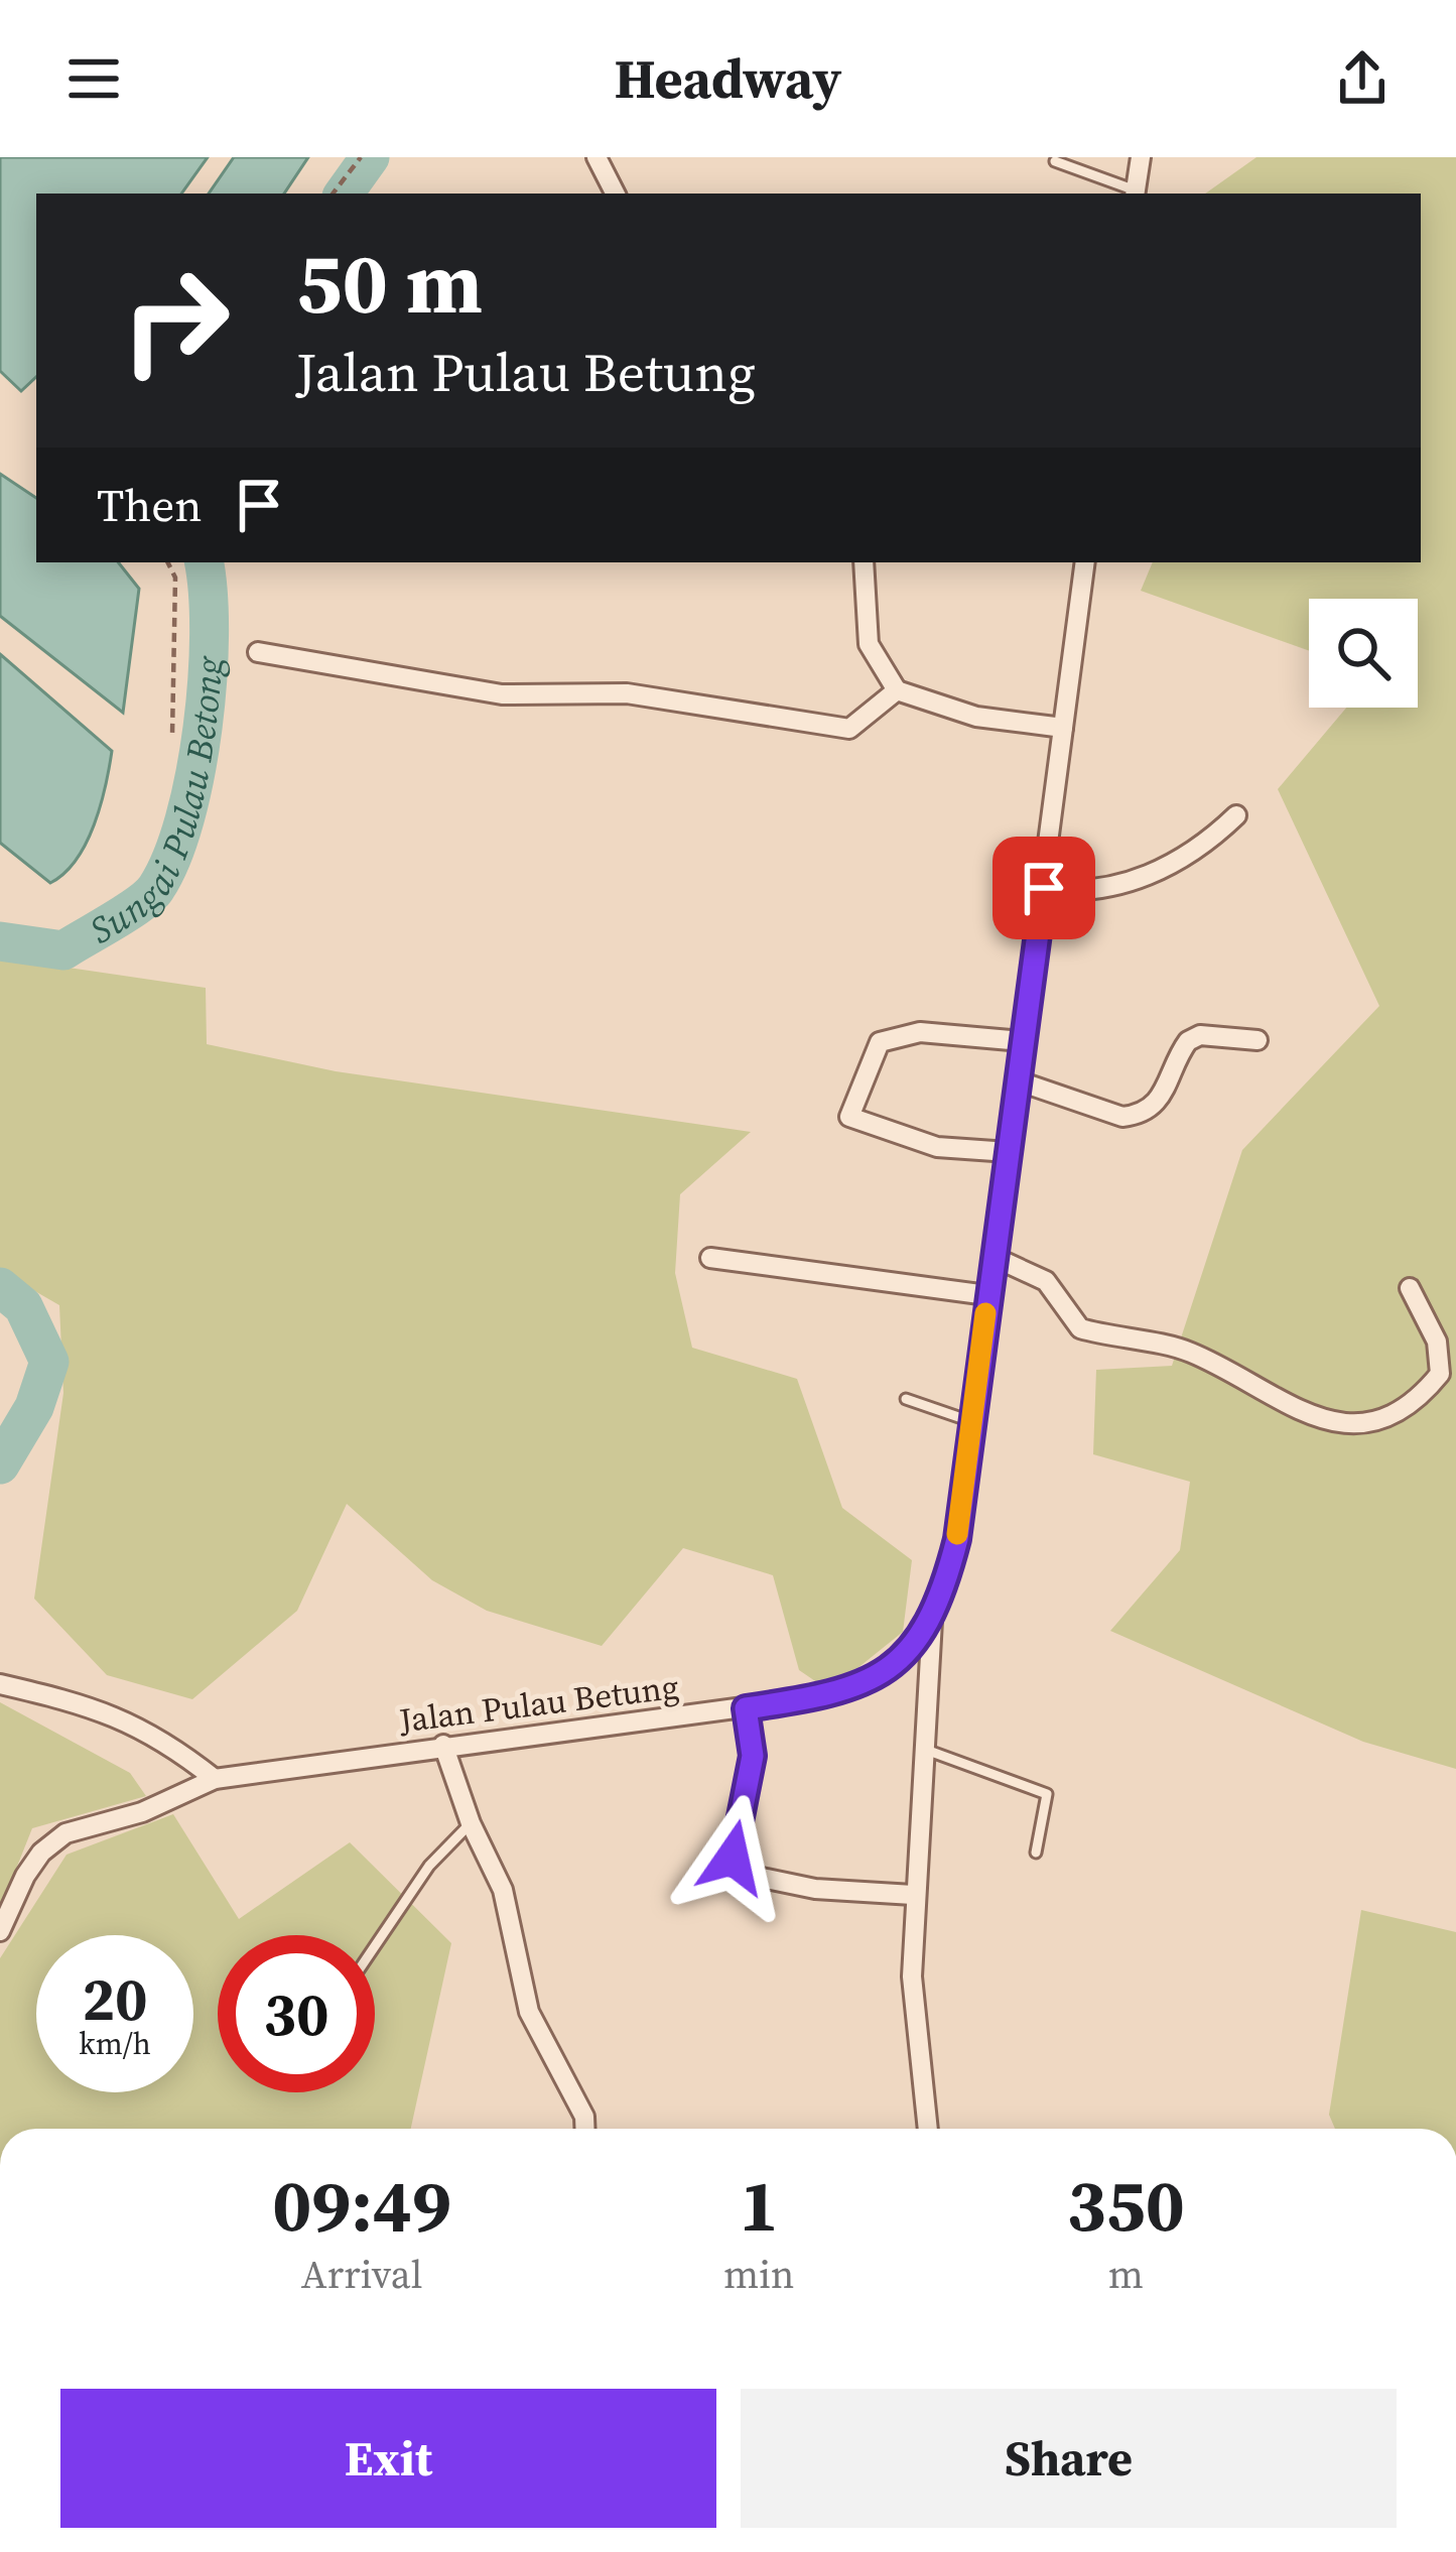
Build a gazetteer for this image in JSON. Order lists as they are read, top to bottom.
{
  "streets": {
    "street": ["Jalan Pulau Betung"]
  },
  "water": ["Sungai Pulau Betong"],
  "page": {
    "header": "Headway",
    "turn": ["50 m", "Jalan Pulau Betung"],
    "then": "Then",
    "speed": "20 km/h",
    "limit": "30",
    "eta": [
      "09:49",
      "Arrival",
      "1",
      "min",
      "350",
      "m"
    ],
    "buttons": ["Exit", "Share"]
  }
}
